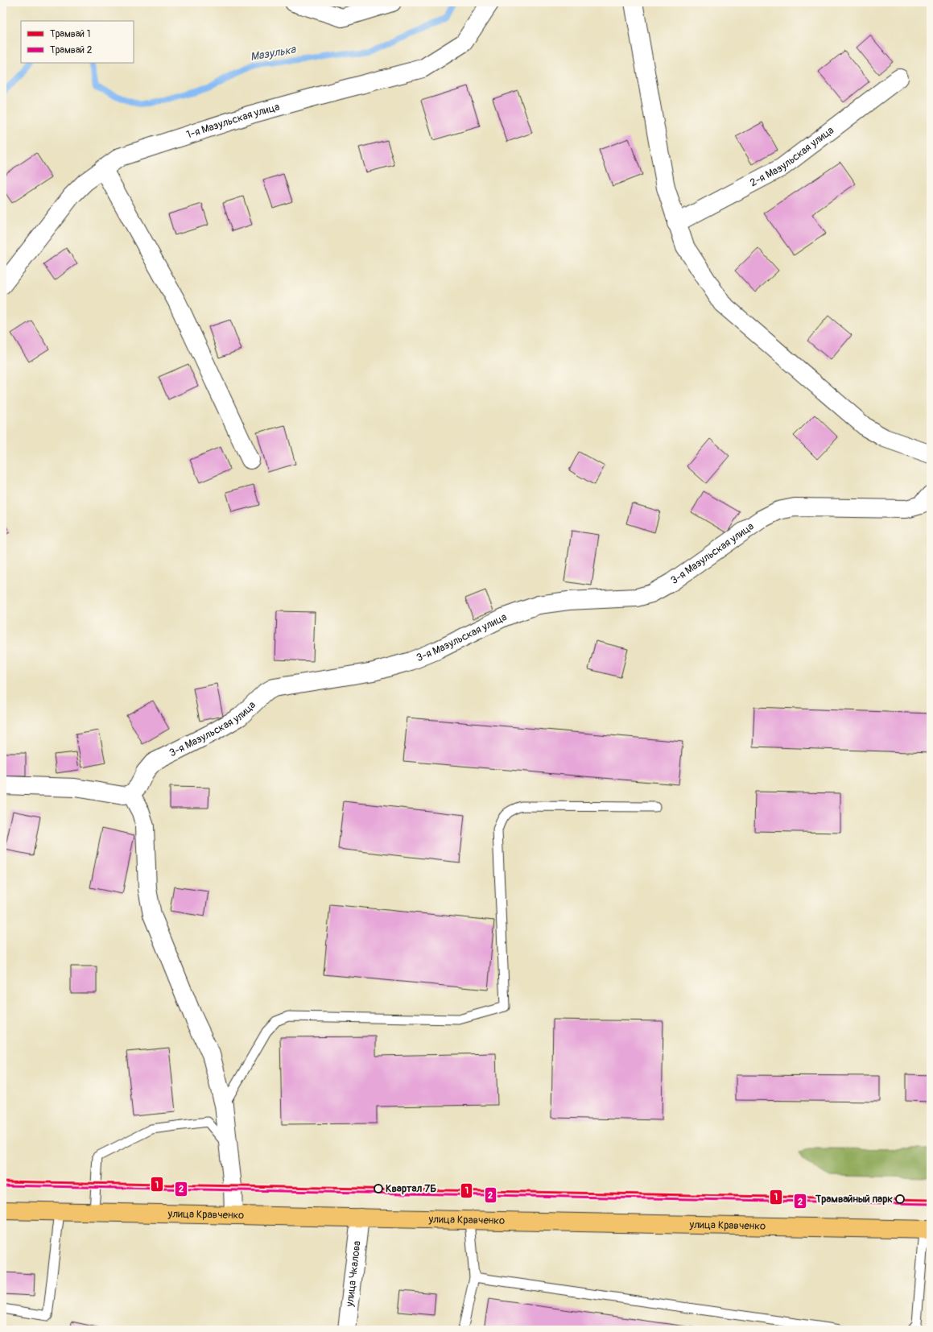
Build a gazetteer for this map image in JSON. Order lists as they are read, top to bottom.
{
  "streets": {
    "main road": ["улица Кравченко"],
    "street": [
      "1-я Мазульская улица",
      "2-я Мазульская улица",
      "3-я Мазульская улица",
      "улица Чкалова"
    ]
  },
  "crossings": [
    ["улица Кравченко", "улица Чкалова"]
  ],
  "water": ["Мазулька"],
  "places": ["Квартал 7Б", "Трамвайный парк"],
  "lines": ["tram line 1", "tram line 2"],
  "legend": ["Трамвай 1", "Трамвай 2"]
}
